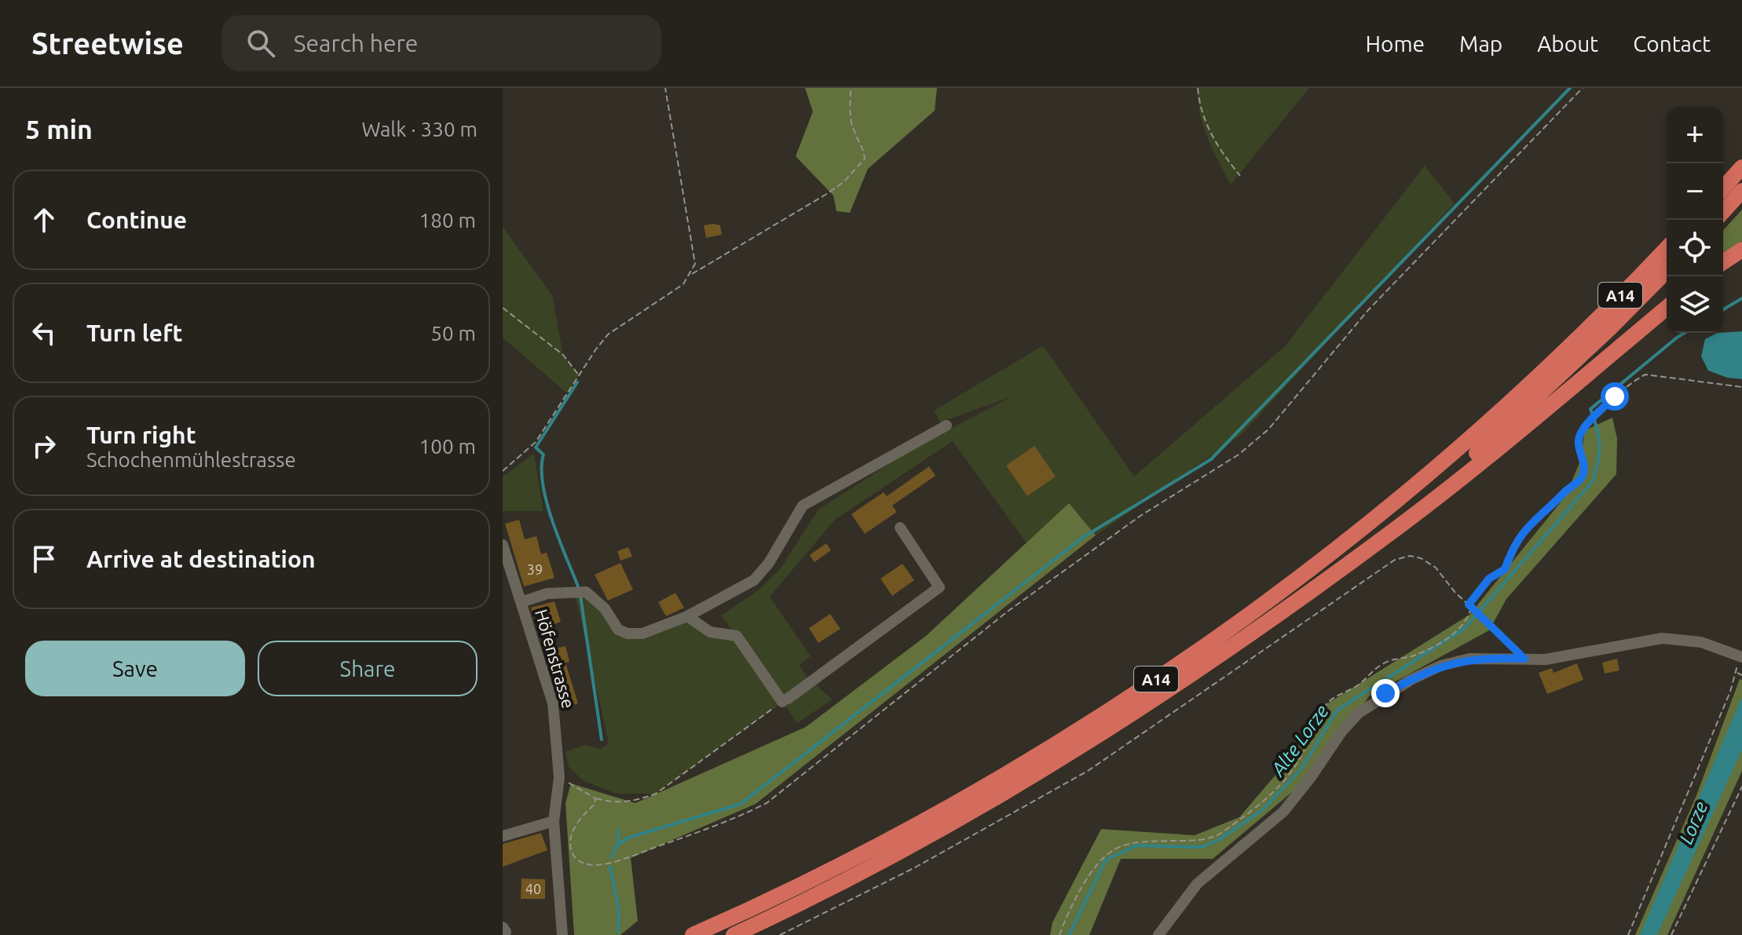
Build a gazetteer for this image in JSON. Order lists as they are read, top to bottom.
{
  "streets": {
    "highway": ["A14"],
    "street": ["Höfenstrasse"]
  },
  "water": ["Alte Lorze", "Lorze"],
  "house_numbers": ["39", "40"],
  "page": {
    "header": "Streetwise",
    "search": "Search here",
    "nav": [
      "Home",
      "Map",
      "About",
      "Contact"
    ],
    "heading": ["5 min", "Walk · 330 m"],
    "map_buttons": ["+", "−"],
    "list": [
      ["Continue", "180 m"],
      ["Turn left", "50 m"],
      ["Turn right", "Schochenmühlestrasse", "100 m"],
      "Arrive at destination"
    ],
    "buttons": ["Save", "Share"]
  }
}
